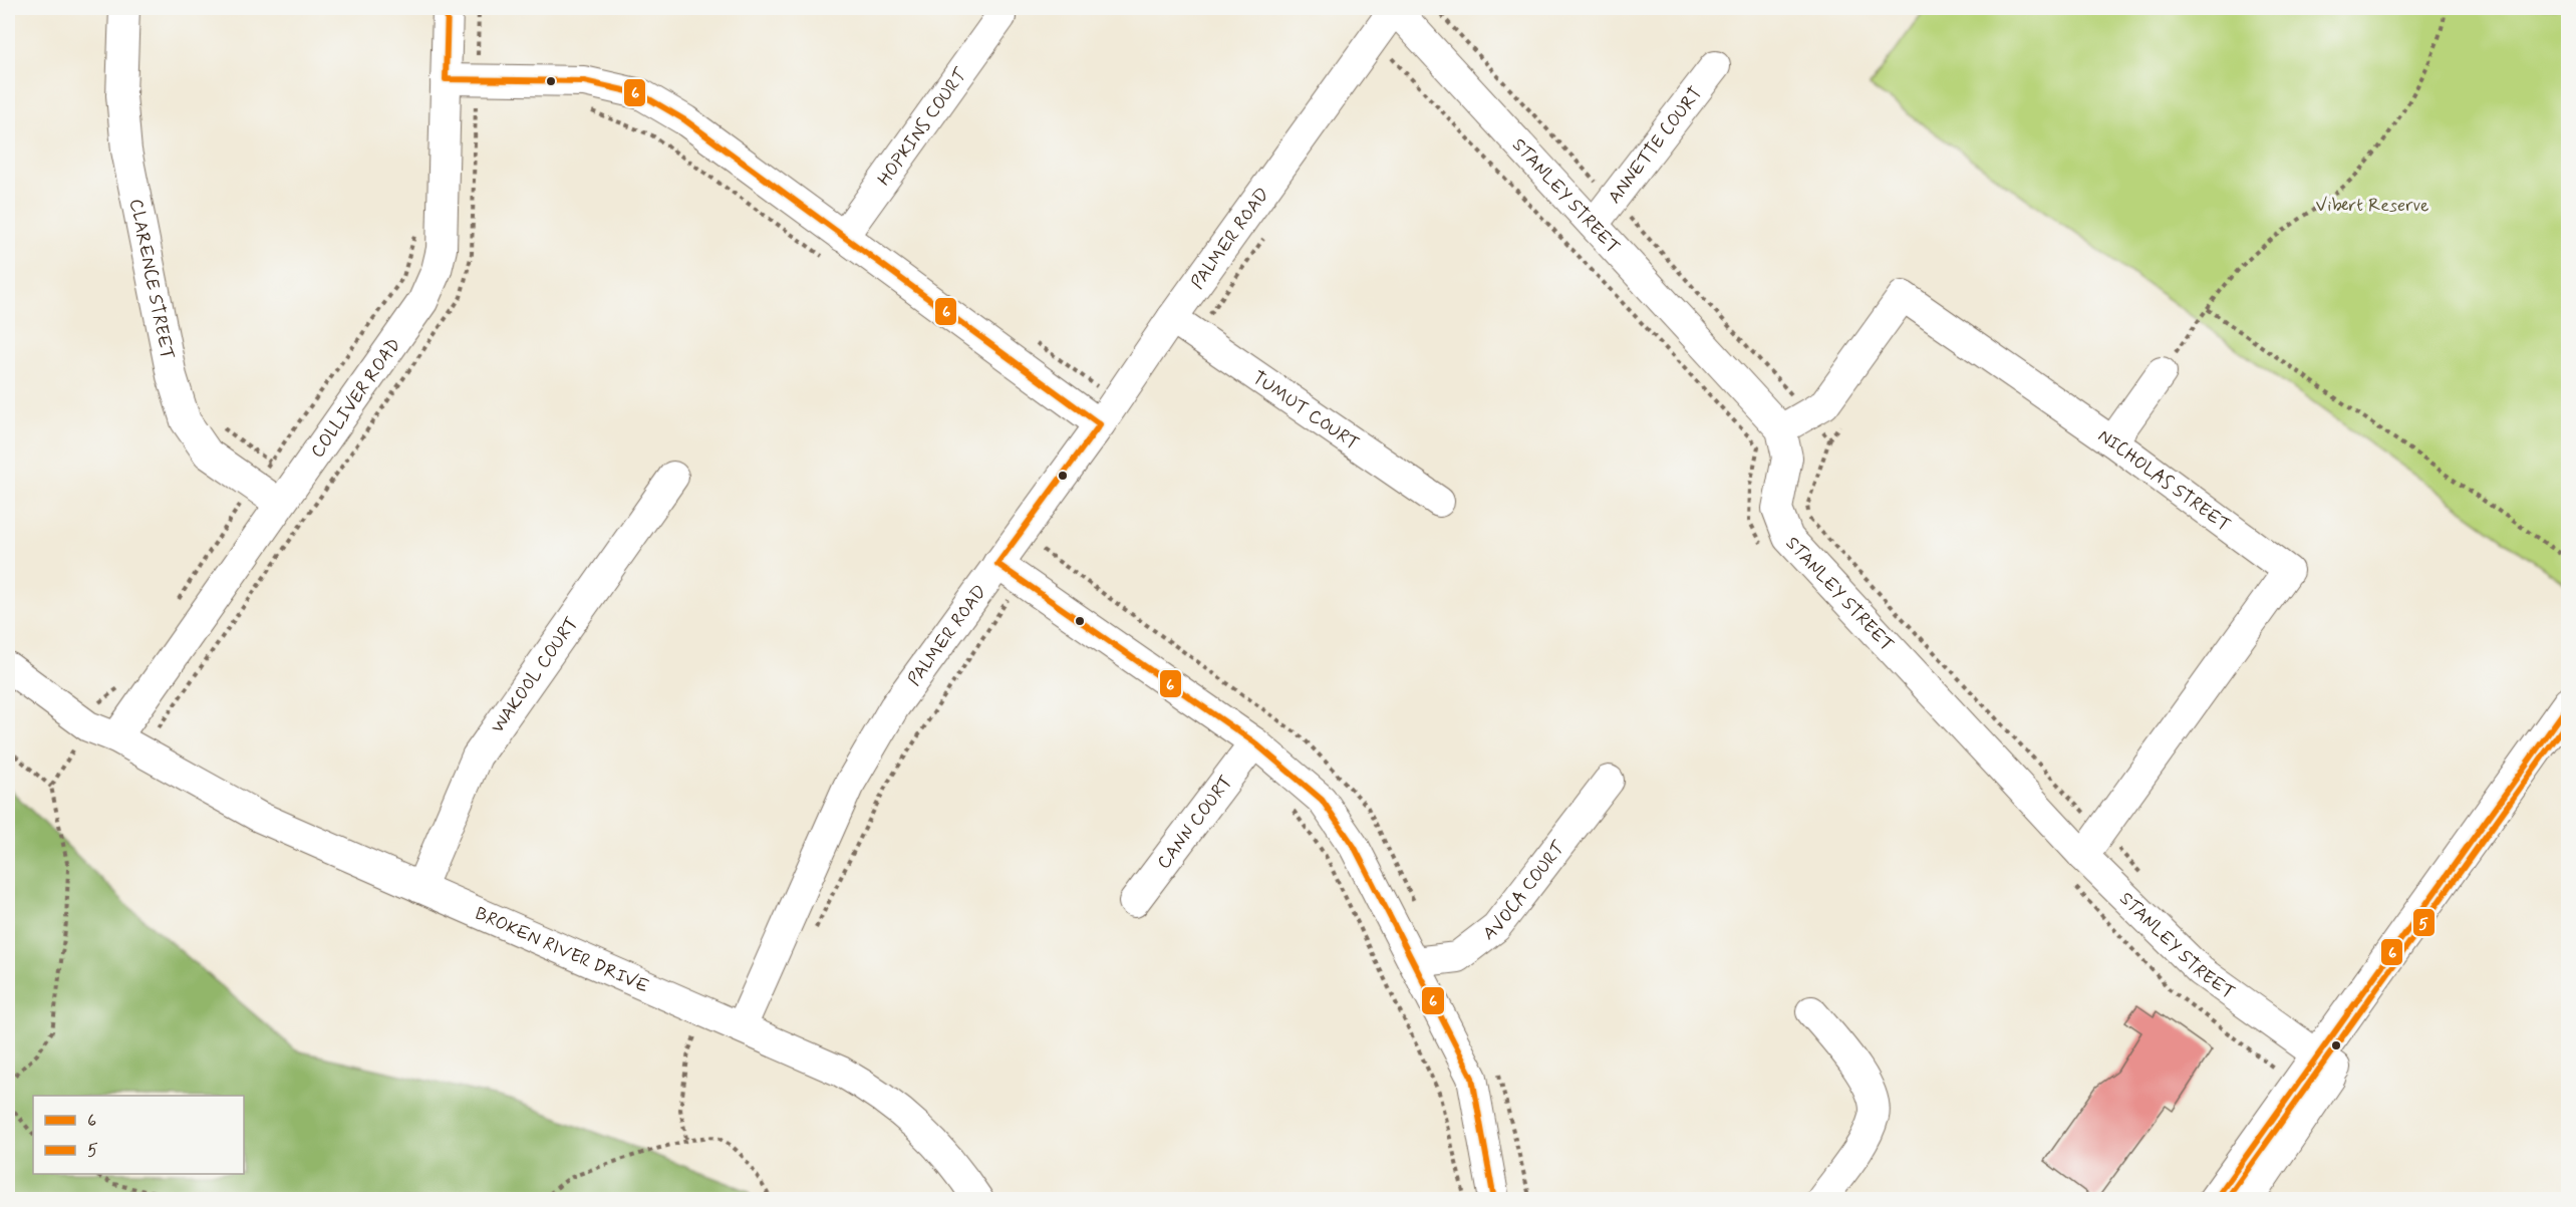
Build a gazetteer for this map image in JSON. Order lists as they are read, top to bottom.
{
  "streets": {
    "street": [
      "HOPKINS COURT",
      "ANNETTE COURT",
      "STANLEY STREET",
      "PALMER ROAD",
      "CLARENCE STREET",
      "COLLIVER ROAD",
      "TUMUT COURT",
      "NICHOLAS STREET",
      "WAKOOL COURT",
      "CANN COURT",
      "AVOCA COURT",
      "BROKEN RIVER DRIVE"
    ]
  },
  "crossings": [
    ["ANNETTE COURT", "STANLEY STREET"],
    ["STANLEY STREET", "PALMER ROAD"],
    ["STANLEY STREET", "NICHOLAS STREET"],
    ["PALMER ROAD", "TUMUT COURT"],
    ["PALMER ROAD", "BROKEN RIVER DRIVE"],
    ["CLARENCE STREET", "COLLIVER ROAD"],
    ["COLLIVER ROAD", "BROKEN RIVER DRIVE"],
    ["WAKOOL COURT", "BROKEN RIVER DRIVE"]
  ],
  "parks": ["Vibert Reserve"],
  "lines": ["transit line 6", "transit line 5"],
  "legend": ["6", "5"]
}
